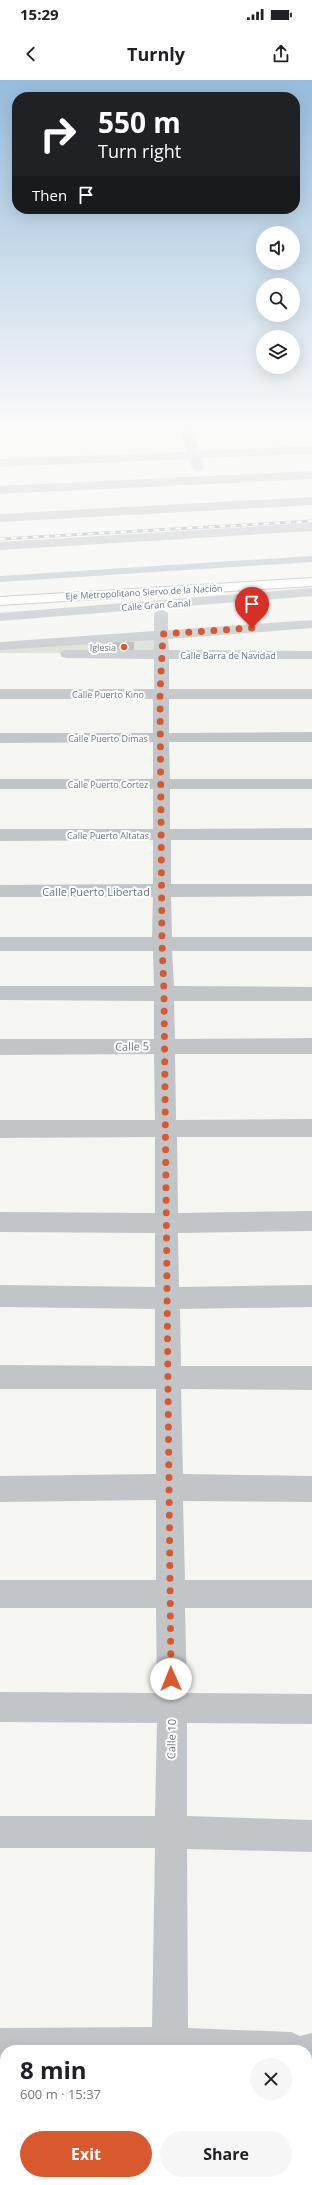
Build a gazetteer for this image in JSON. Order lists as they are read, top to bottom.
{
  "streets": {
    "highway": ["Eje Metropolitano Siervo de la Nación"],
    "street": [
      "Calle Gran Canal",
      "Calle Barra de Navidad",
      "Calle Puerto Kino",
      "Calle Puerto Dimas",
      "Calle Puerto Cortez",
      "Calle Puerto Altatas",
      "Calle Puerto Libertad",
      "Calle 5",
      "Calle 10"
    ]
  },
  "crossings": [
    ["Calle Barra de Navidad", "Calle 10"],
    ["Calle Puerto Kino", "Calle 10"],
    ["Calle Puerto Dimas", "Calle 10"],
    ["Calle Puerto Cortez", "Calle 10"],
    ["Calle Puerto Altatas", "Calle 10"],
    ["Calle Puerto Libertad", "Calle 10"],
    ["Calle 5", "Calle 10"]
  ],
  "places": ["Iglesia"],
  "page": {
    "status": "15:29",
    "header": "Turnly",
    "turn": ["550 m", "Turn right"],
    "then": "Then",
    "heading": ["8 min", "600 m · 15:37"],
    "buttons": ["Exit", "Share"]
  }
}
